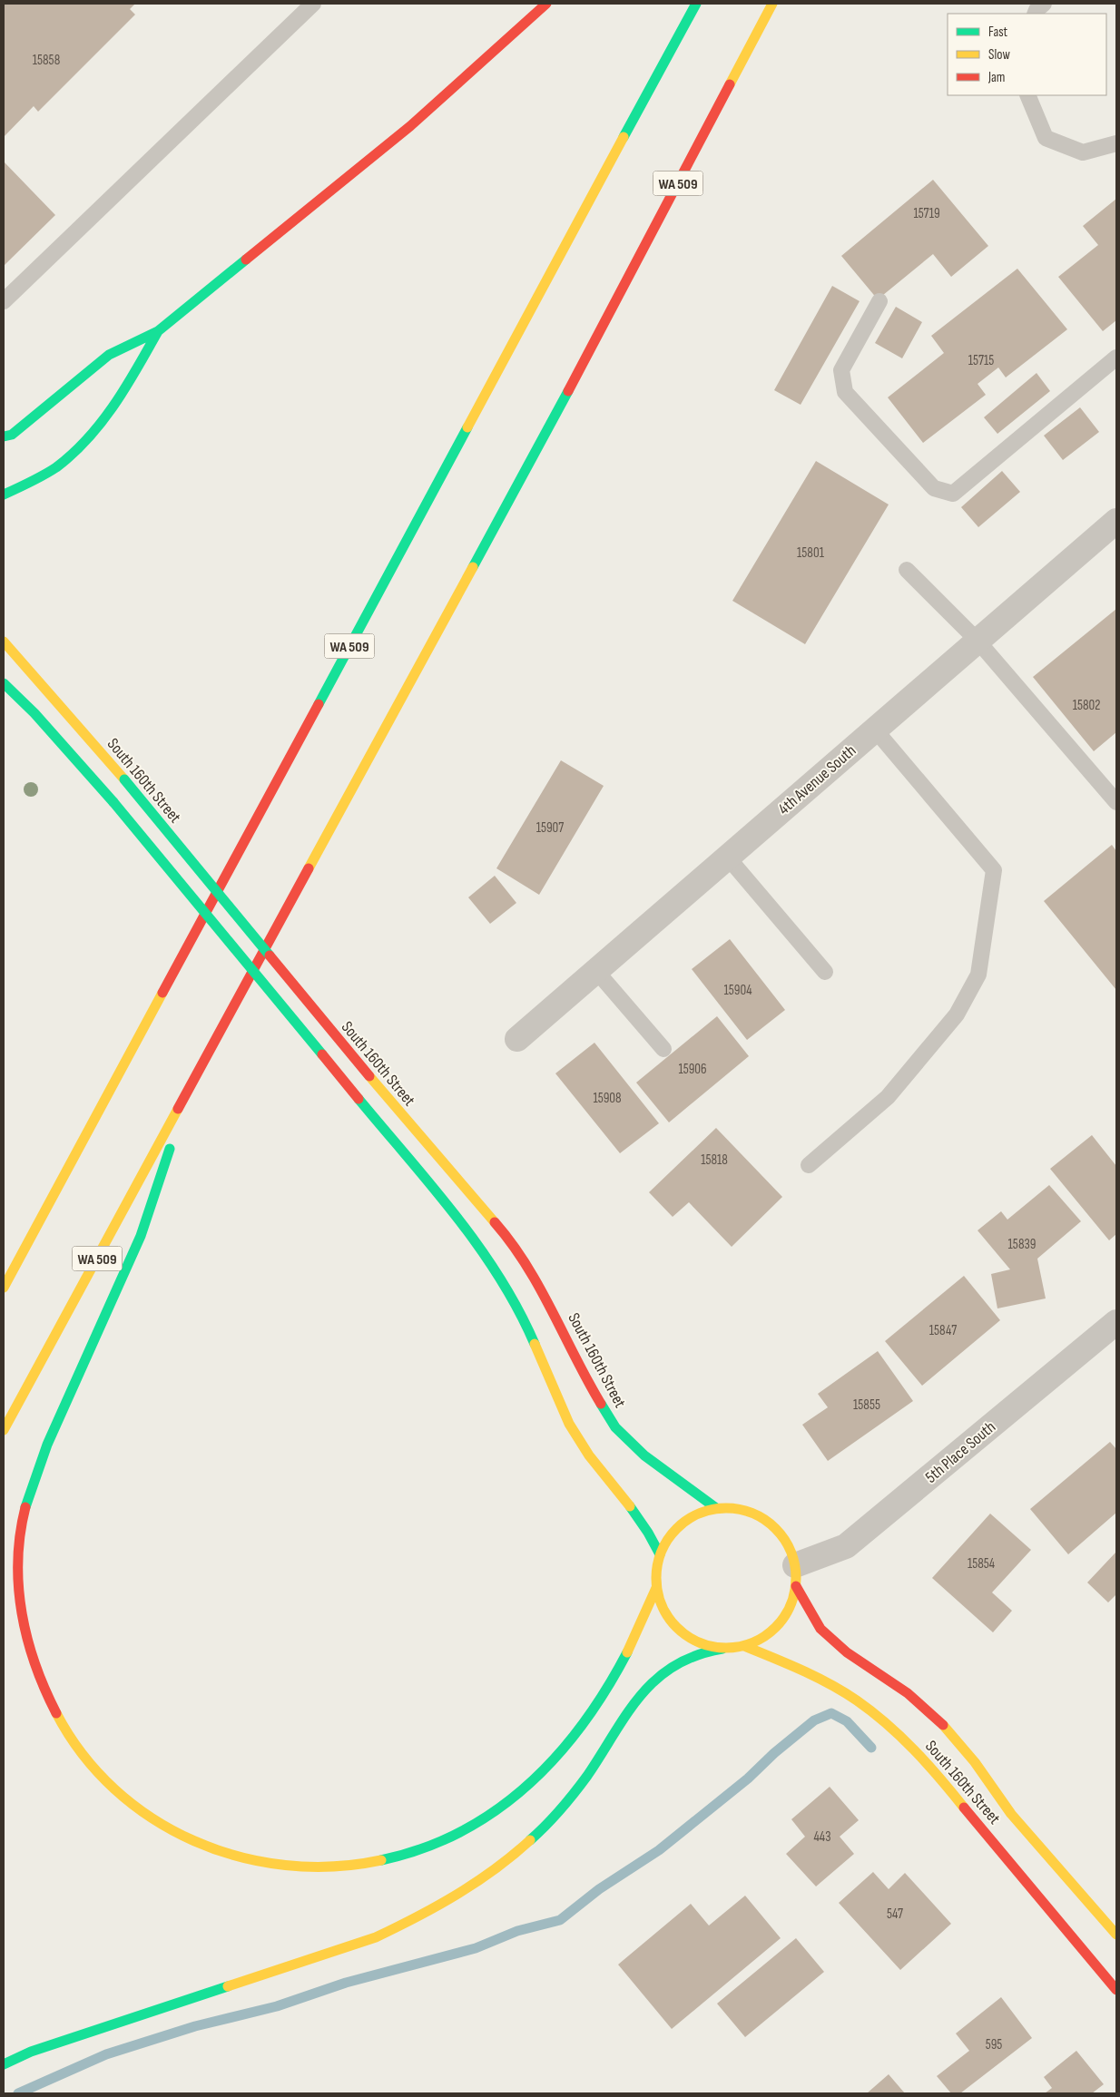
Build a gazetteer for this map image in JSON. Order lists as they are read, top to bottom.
{
  "streets": {
    "main road": ["WA 509", "South 160th Street"],
    "street": ["4th Avenue South", "5th Place South"]
  },
  "crossings": [
    ["South 160th Street", "5th Place South"]
  ],
  "house_numbers": [
    "15858",
    "15719",
    "15715",
    "15801",
    "15802",
    "15907",
    "15904",
    "15906",
    "15908",
    "15818",
    "15839",
    "15847",
    "15855",
    "15854",
    "443",
    "547",
    "595"
  ],
  "legend": ["Fast", "Slow", "Jam"]
}
